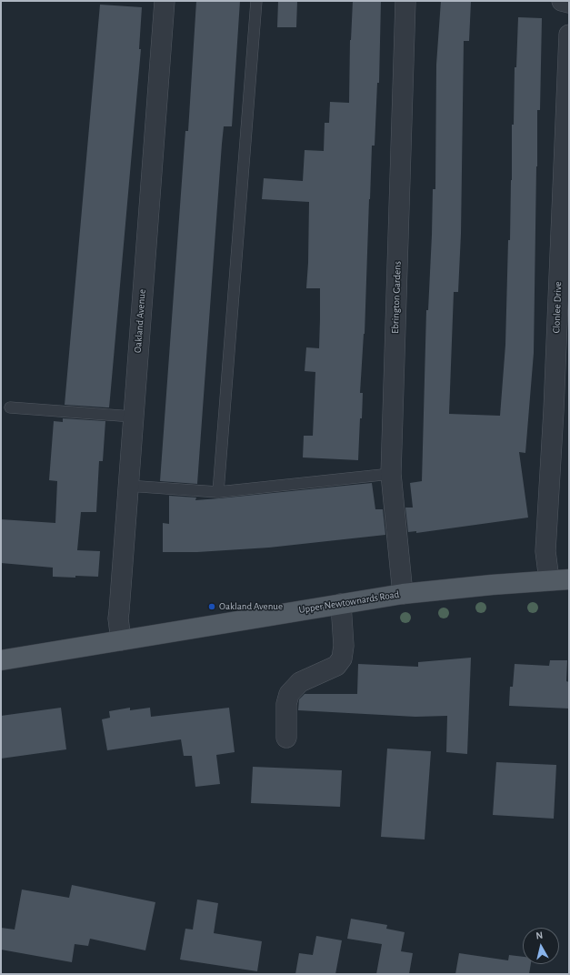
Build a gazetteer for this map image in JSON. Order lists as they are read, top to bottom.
{
  "streets": {
    "main road": ["Upper Newtownards Road"],
    "street": ["Ebrington Gardens", "Clonlee Drive", "Oakland Avenue"]
  },
  "crossings": [
    ["Ebrington Gardens", "Upper Newtownards Road"],
    ["Clonlee Drive", "Upper Newtownards Road"],
    ["Oakland Avenue", "Upper Newtownards Road"]
  ],
  "places": ["Oakland Avenue"],
  "north": "top"
}
